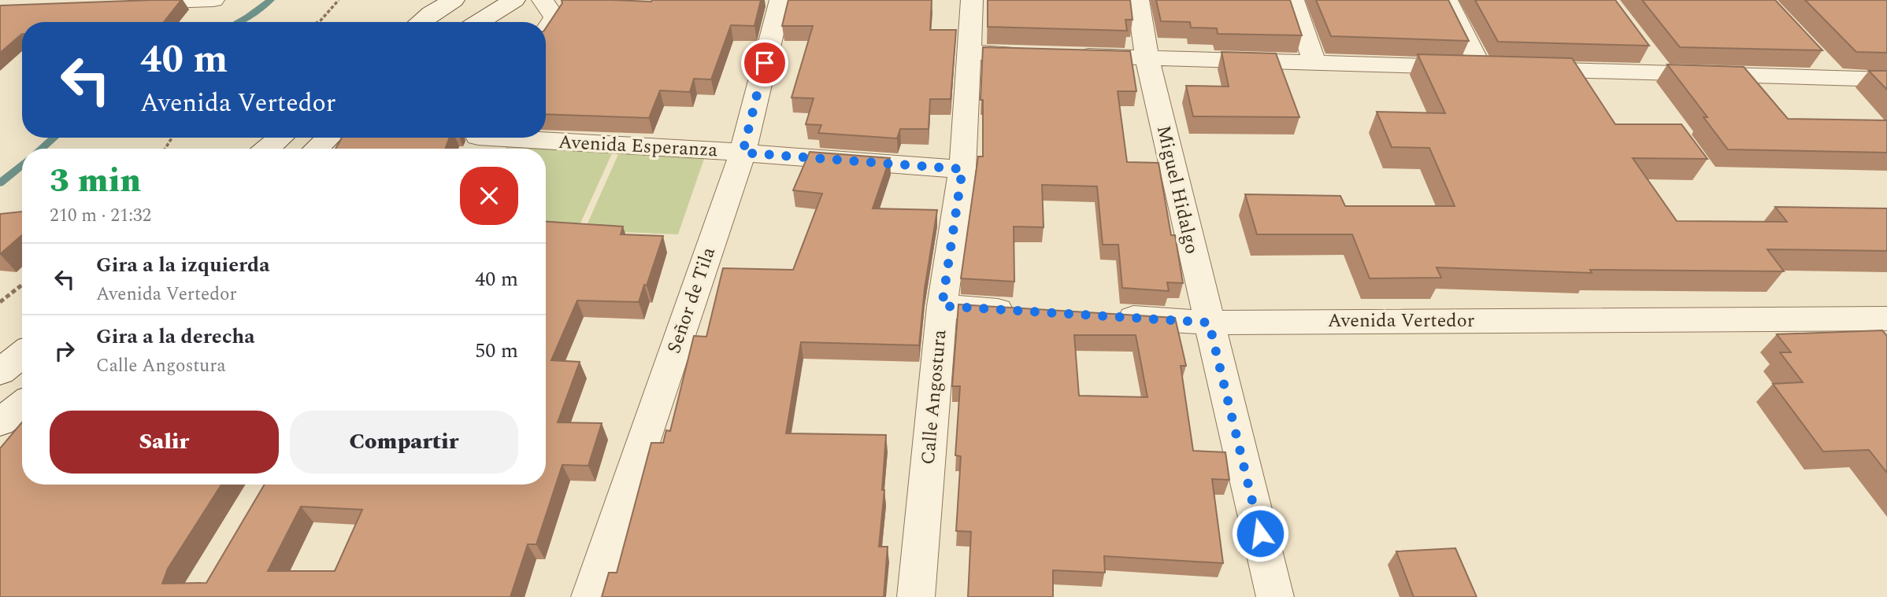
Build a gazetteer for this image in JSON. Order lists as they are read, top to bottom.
{
  "streets": {
    "street": [
      "Avenida Esperanza",
      "Miguel Hidalgo",
      "Señor de Tila",
      "Avenida Vertedor",
      "Calle Angostura"
    ]
  },
  "crossings": [
    ["Avenida Esperanza", "Señor de Tila"],
    ["Avenida Esperanza", "Calle Angostura"],
    ["Miguel Hidalgo", "Avenida Vertedor"]
  ],
  "page": {
    "turn": ["40 m", "Avenida Vertedor"],
    "heading": ["3 min", "210 m · 21:32"],
    "list": [
      {
        "name": "Gira a la izquierda",
        "note": "Avenida Vertedor",
        "value": "40 m"
      },
      {
        "name": "Gira a la derecha",
        "note": "Calle Angostura",
        "value": "50 m"
      }
    ],
    "buttons": ["Salir", "Compartir"]
  }
}
